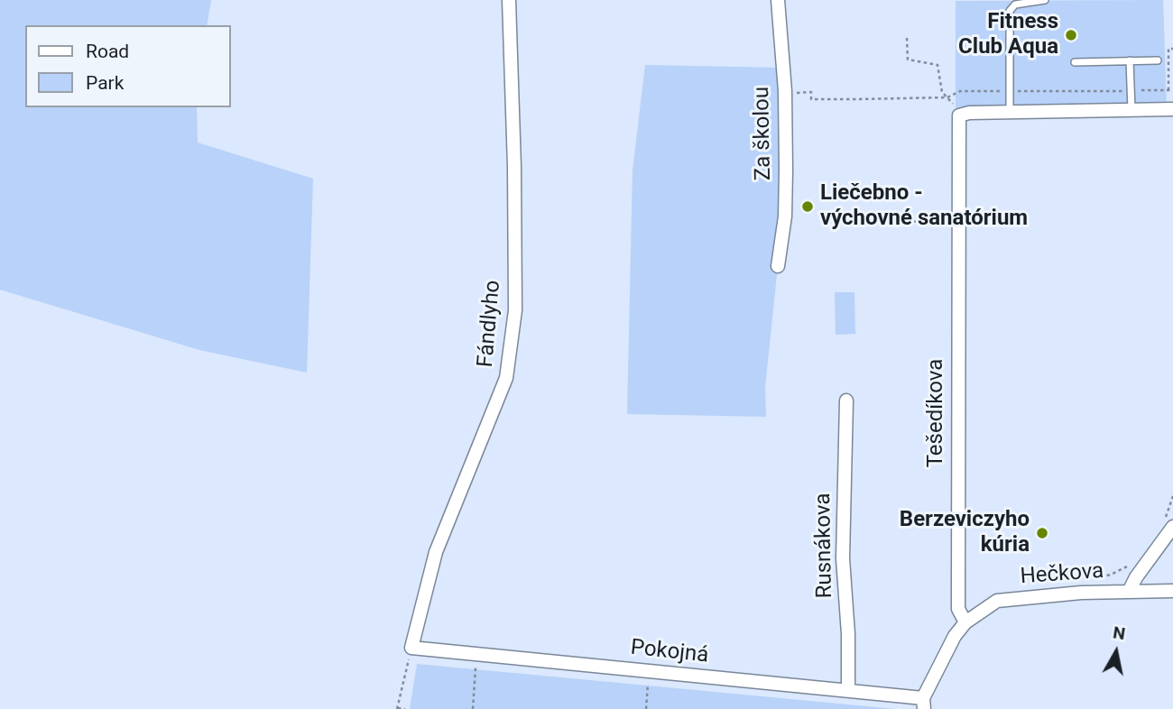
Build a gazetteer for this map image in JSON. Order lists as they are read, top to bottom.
{
  "streets": {
    "street": [
      "Za školou",
      "Fándlyho",
      "Tešedíkova",
      "Rusnákova",
      "Hečkova",
      "Pokojná"
    ]
  },
  "crossings": [
    ["Fándlyho", "Pokojná"],
    ["Tešedíkova", "Hečkova"],
    ["Rusnákova", "Pokojná"]
  ],
  "places": ["Fitness Club Aqua", "Liečebno - výchovné sanatórium", "Berzeviczyho kúria"],
  "legend": ["Road", "Park"],
  "north": "top"
}
